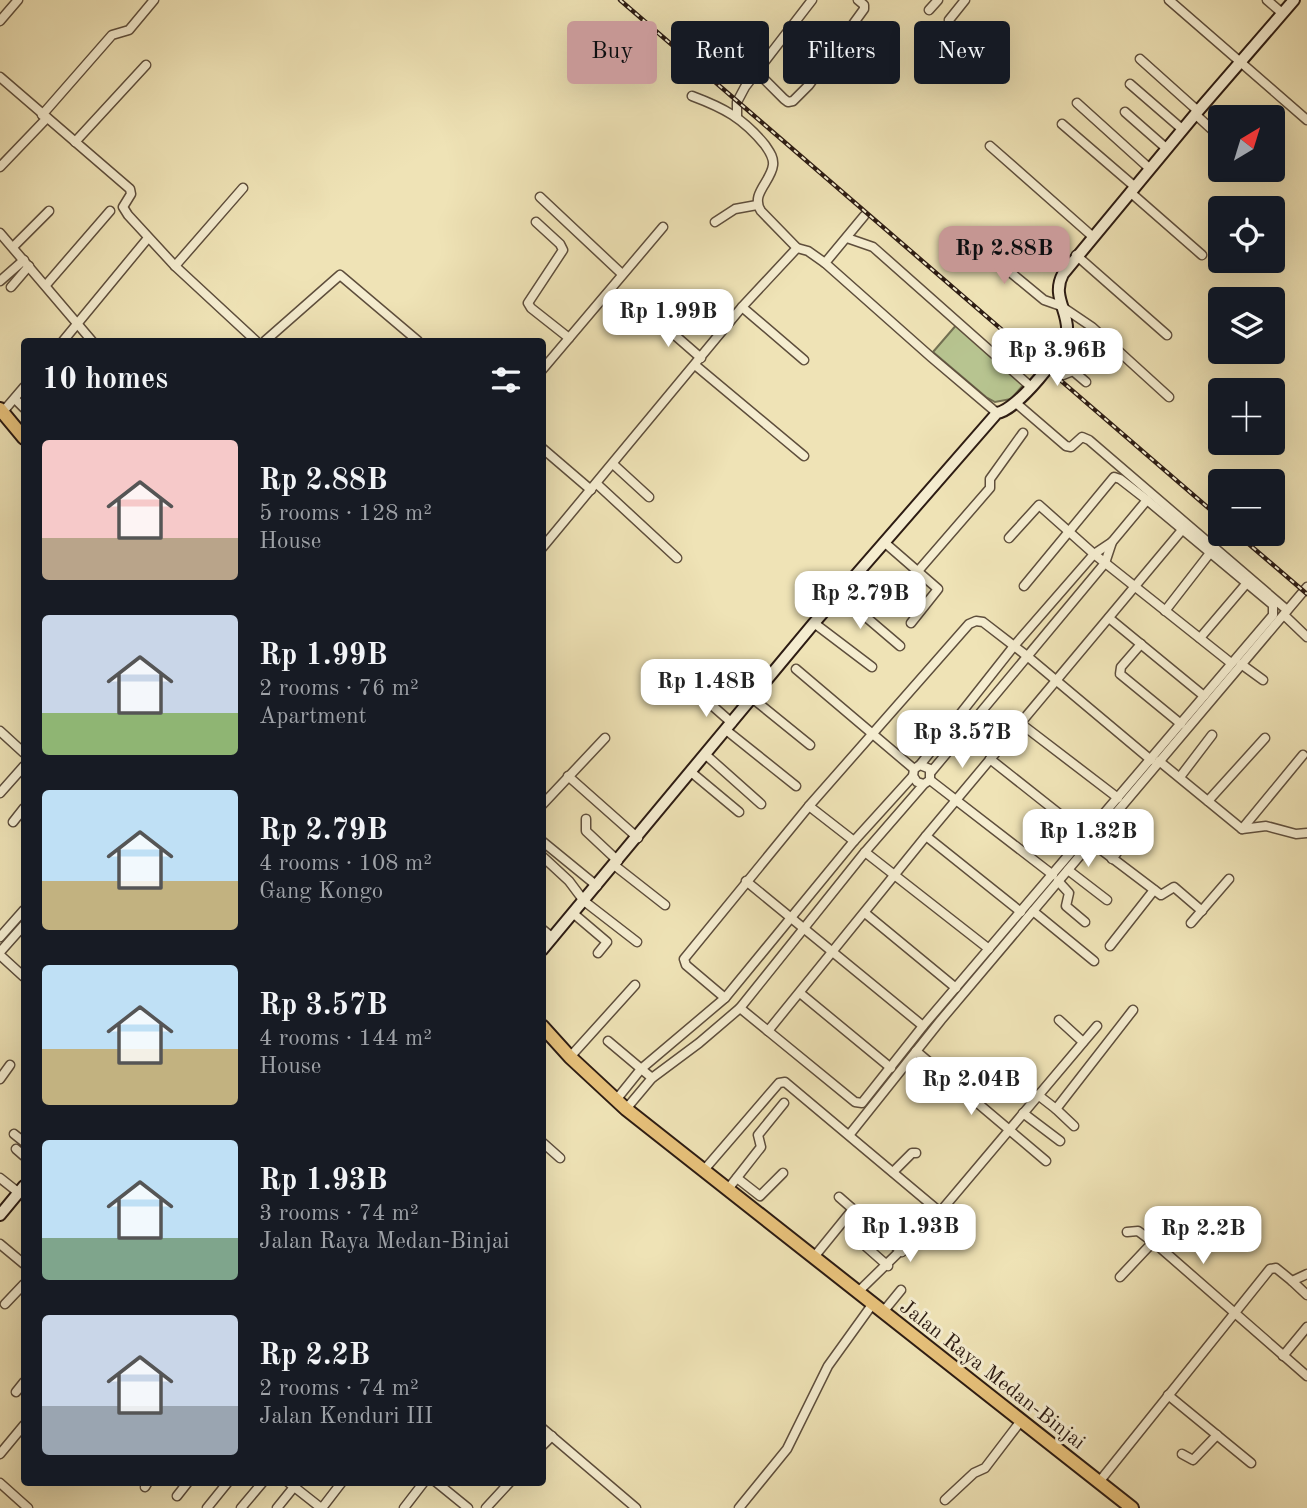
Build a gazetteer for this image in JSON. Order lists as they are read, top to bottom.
{
  "streets": {
    "highway": ["Jalan Raya Medan-Binjai"]
  },
  "north": "top right",
  "page": {
    "chip": [
      "Buy",
      "Rent",
      "Filters",
      "New"
    ],
    "map_buttons": ["+", "−"],
    "price": [
      "Rp 2.88B",
      "Rp 1.99B",
      "Rp 3.96B",
      "Rp 2.79B",
      "Rp 1.48B",
      "Rp 3.57B",
      "Rp 1.32B",
      "Rp 2.04B",
      "Rp 1.93B",
      "Rp 2.2B"
    ],
    "heading": "10 homes",
    "list": [
      {
        "name": "Rp 2.88B",
        "note": "5 rooms · 128 m² · House"
      },
      {
        "name": "Rp 1.99B",
        "note": "2 rooms · 76 m² · Apartment"
      },
      {
        "name": "Rp 2.79B",
        "note": "4 rooms · 108 m² · Gang Kongo"
      },
      {
        "name": "Rp 3.57B",
        "note": "4 rooms · 144 m² · House"
      },
      {
        "name": "Rp 1.93B",
        "note": "3 rooms · 74 m² · Jalan Raya Medan-Binjai"
      },
      {
        "name": "Rp 2.2B",
        "note": "2 rooms · 74 m² · Jalan Kenduri III"
      }
    ]
  }
}
